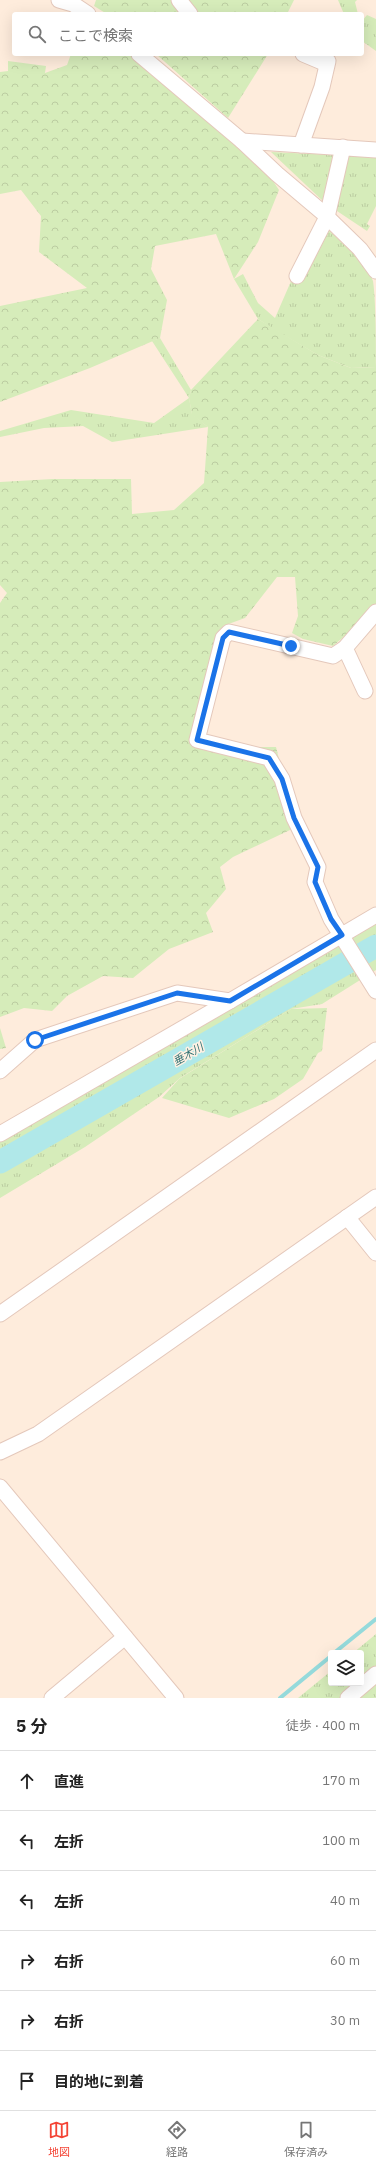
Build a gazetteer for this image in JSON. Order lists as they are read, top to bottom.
{
  "water": ["垂木川"],
  "page": {
    "search": "ここで検索",
    "heading": ["5 分", "徒歩 · 400 m"],
    "list": [
      ["直進", "170 m"],
      ["左折", "100 m"],
      ["左折", "40 m"],
      ["右折", "60 m"],
      ["右折", "30 m"],
      "目的地に到着"
    ],
    "nav": ["地図", "経路", "保存済み"]
  }
}
